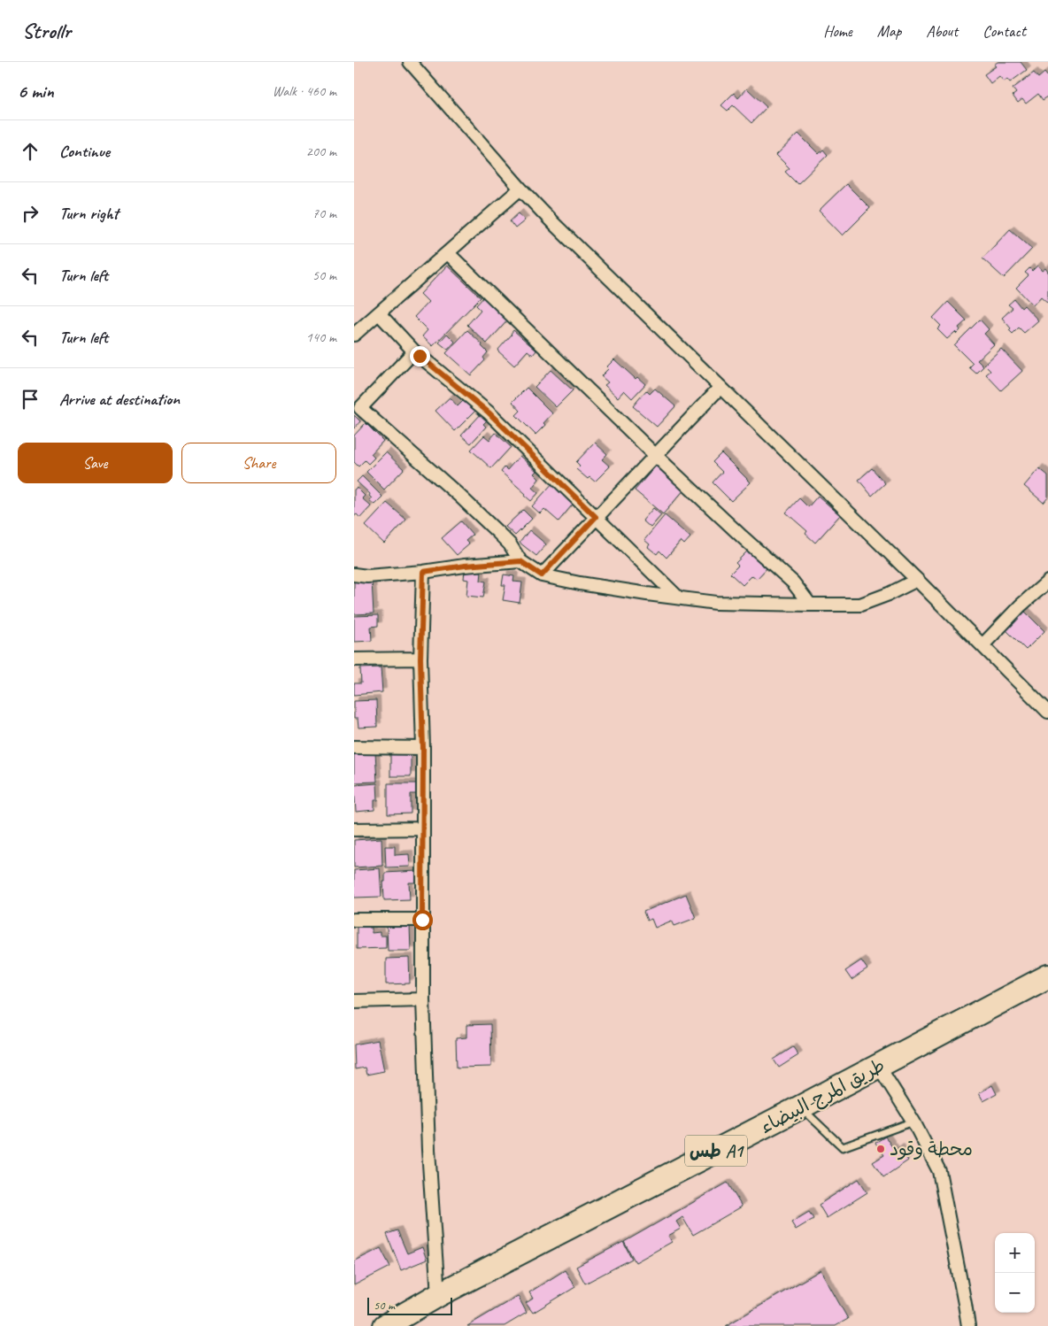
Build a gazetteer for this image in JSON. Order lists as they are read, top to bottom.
{
  "streets": {
    "highway": ["طريق المرج-البيضاء", "طس A1"]
  },
  "places": ["محطة وقود"],
  "scale_bar": "50 m",
  "page": {
    "header": "Strollr",
    "nav": [
      "Home",
      "Map",
      "About",
      "Contact"
    ],
    "heading": ["6 min", "Walk · 460 m"],
    "list": [
      ["Continue", "200 m"],
      ["Turn right", "70 m"],
      ["Turn left", "50 m"],
      ["Turn left", "140 m"],
      "Arrive at destination"
    ],
    "buttons": ["Save", "Share"],
    "map_buttons": ["+", "−"],
    "scale": "50 m"
  }
}
